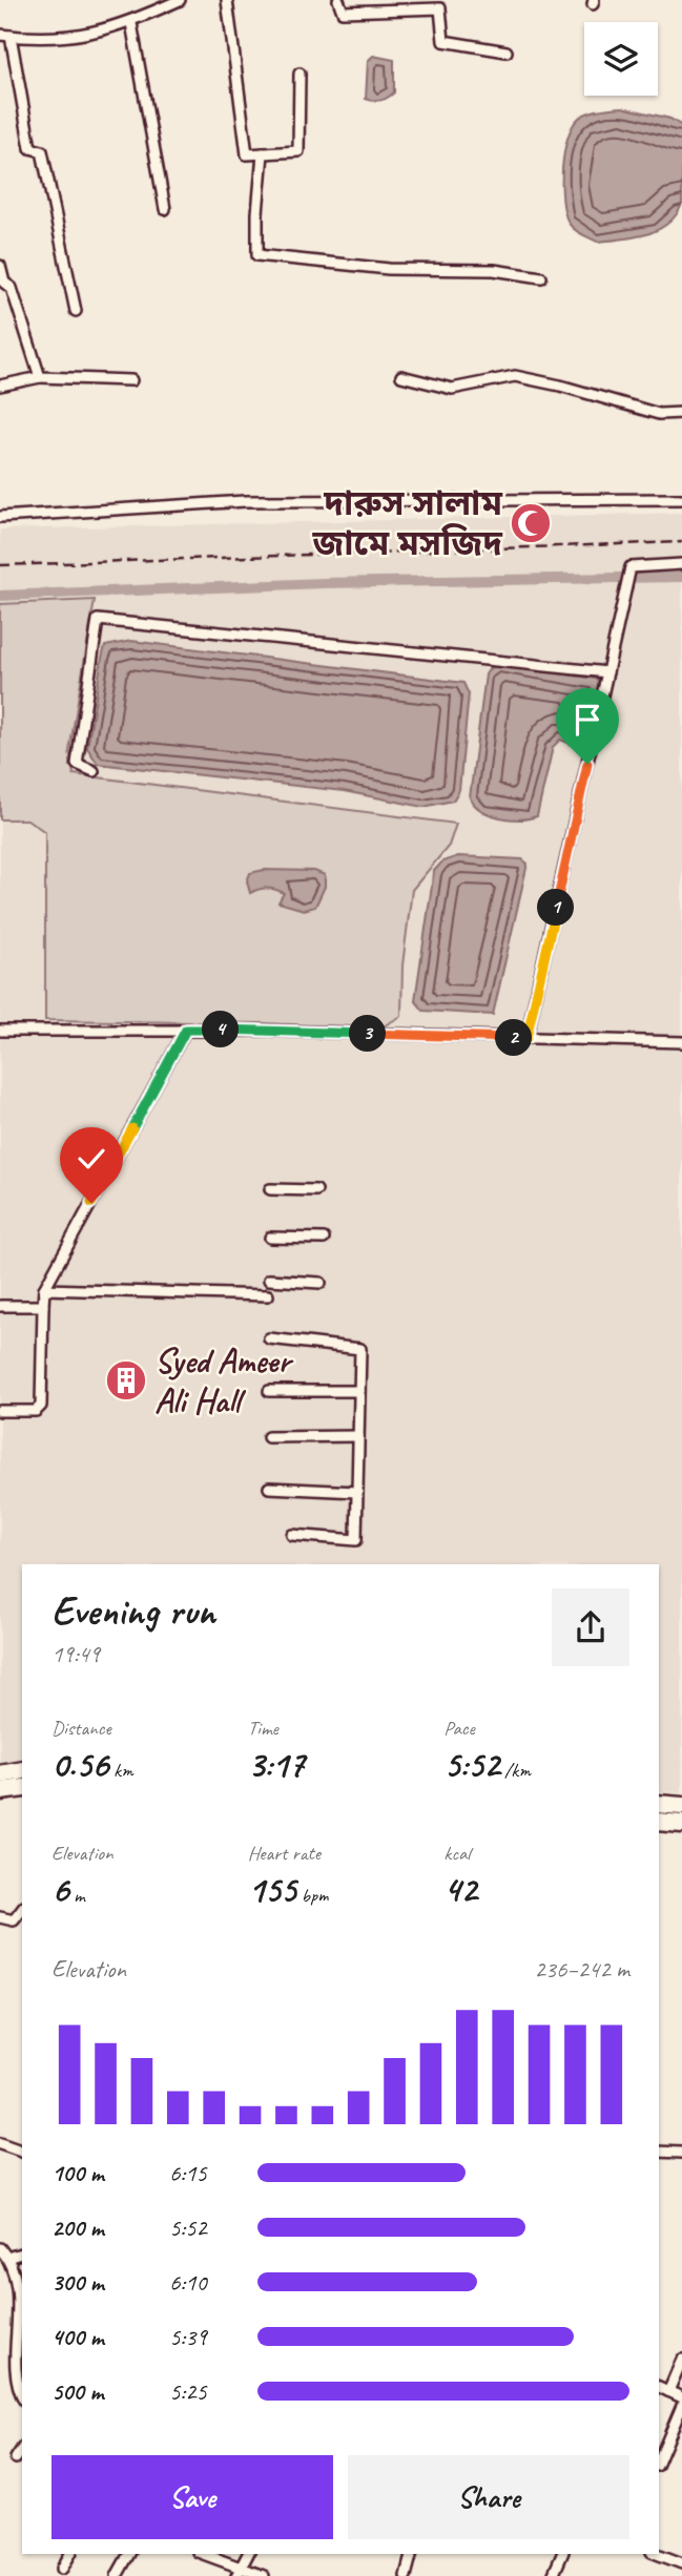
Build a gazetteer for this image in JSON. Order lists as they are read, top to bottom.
{
  "places": {
    "mosque": ["দারুস সালাম জামে মসজিদ"],
    "building": ["Syed Ameer Ali Hall"]
  },
  "page": {
    "pins": [
      "1",
      "4",
      "3",
      "2"
    ],
    "heading": ["Evening run", "19:49"],
    "stats": [
      ["Distance", "0.56 km"],
      ["Time", "3:17"],
      ["Pace", "5:52 /km"],
      ["Elevation", "6 m"],
      ["Heart rate", "155 bpm"],
      ["kcal", "42"]
    ],
    "chart": ["Elevation", "236–242 m"],
    "list": [
      {
        "name": "100 m",
        "note": "6:15"
      },
      {
        "name": "200 m",
        "note": "5:52"
      },
      {
        "name": "300 m",
        "note": "6:10"
      },
      {
        "name": "400 m",
        "note": "5:39"
      },
      {
        "name": "500 m",
        "note": "5:25"
      }
    ],
    "buttons": ["Save", "Share"]
  }
}
